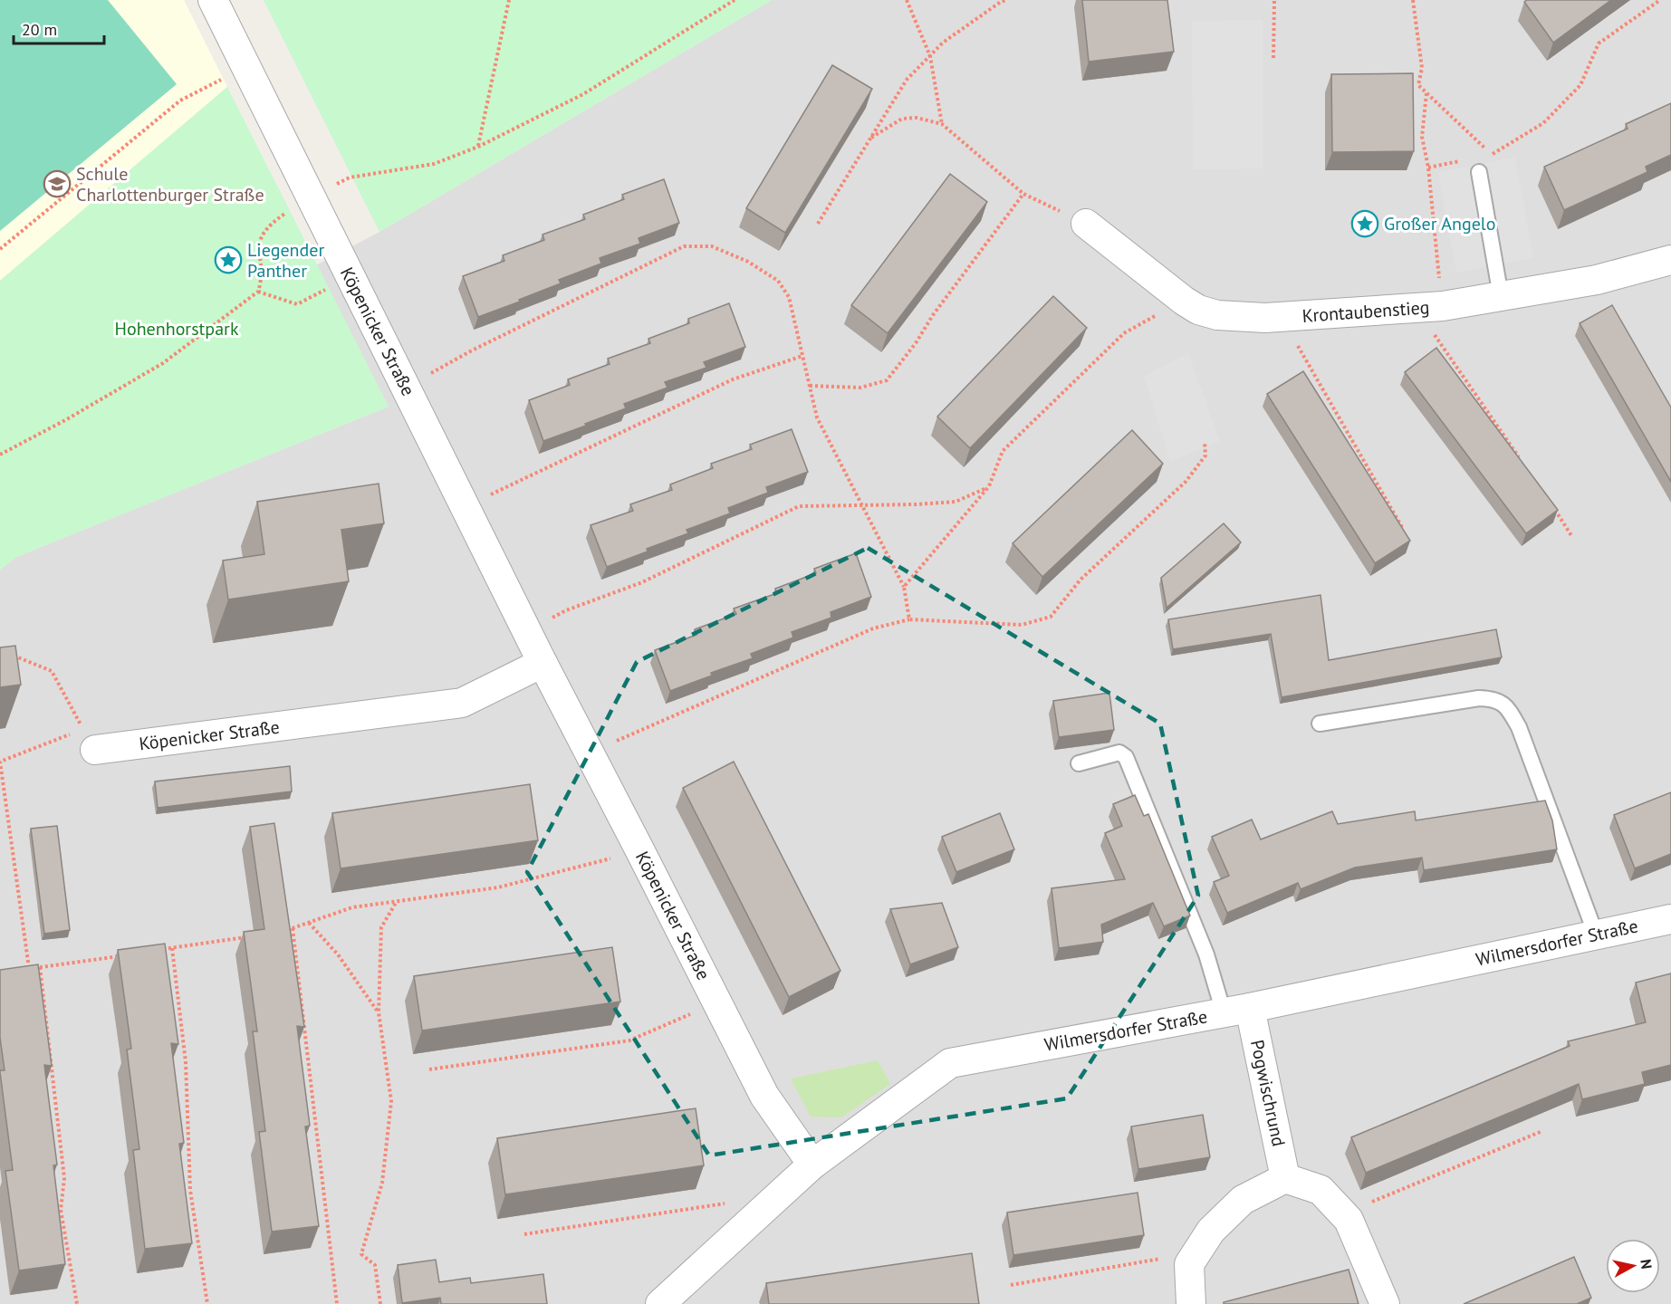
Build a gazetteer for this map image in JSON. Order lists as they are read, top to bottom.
{
  "streets": {
    "street": [
      "Krontaubenstieg",
      "Köpenicker Straße",
      "Wilmersdorfer Straße",
      "Pogwischrund"
    ]
  },
  "crossings": [
    ["Köpenicker Straße", "Wilmersdorfer Straße"],
    ["Wilmersdorfer Straße", "Pogwischrund"]
  ],
  "parks": ["Hohenhorstpark"],
  "places": {
    "school or university": ["Schule Charlottenburger Straße"],
    "place": ["Großer Angelo", "Liegender Panther"]
  },
  "scale_bar": "20 m",
  "north": "right"
}
